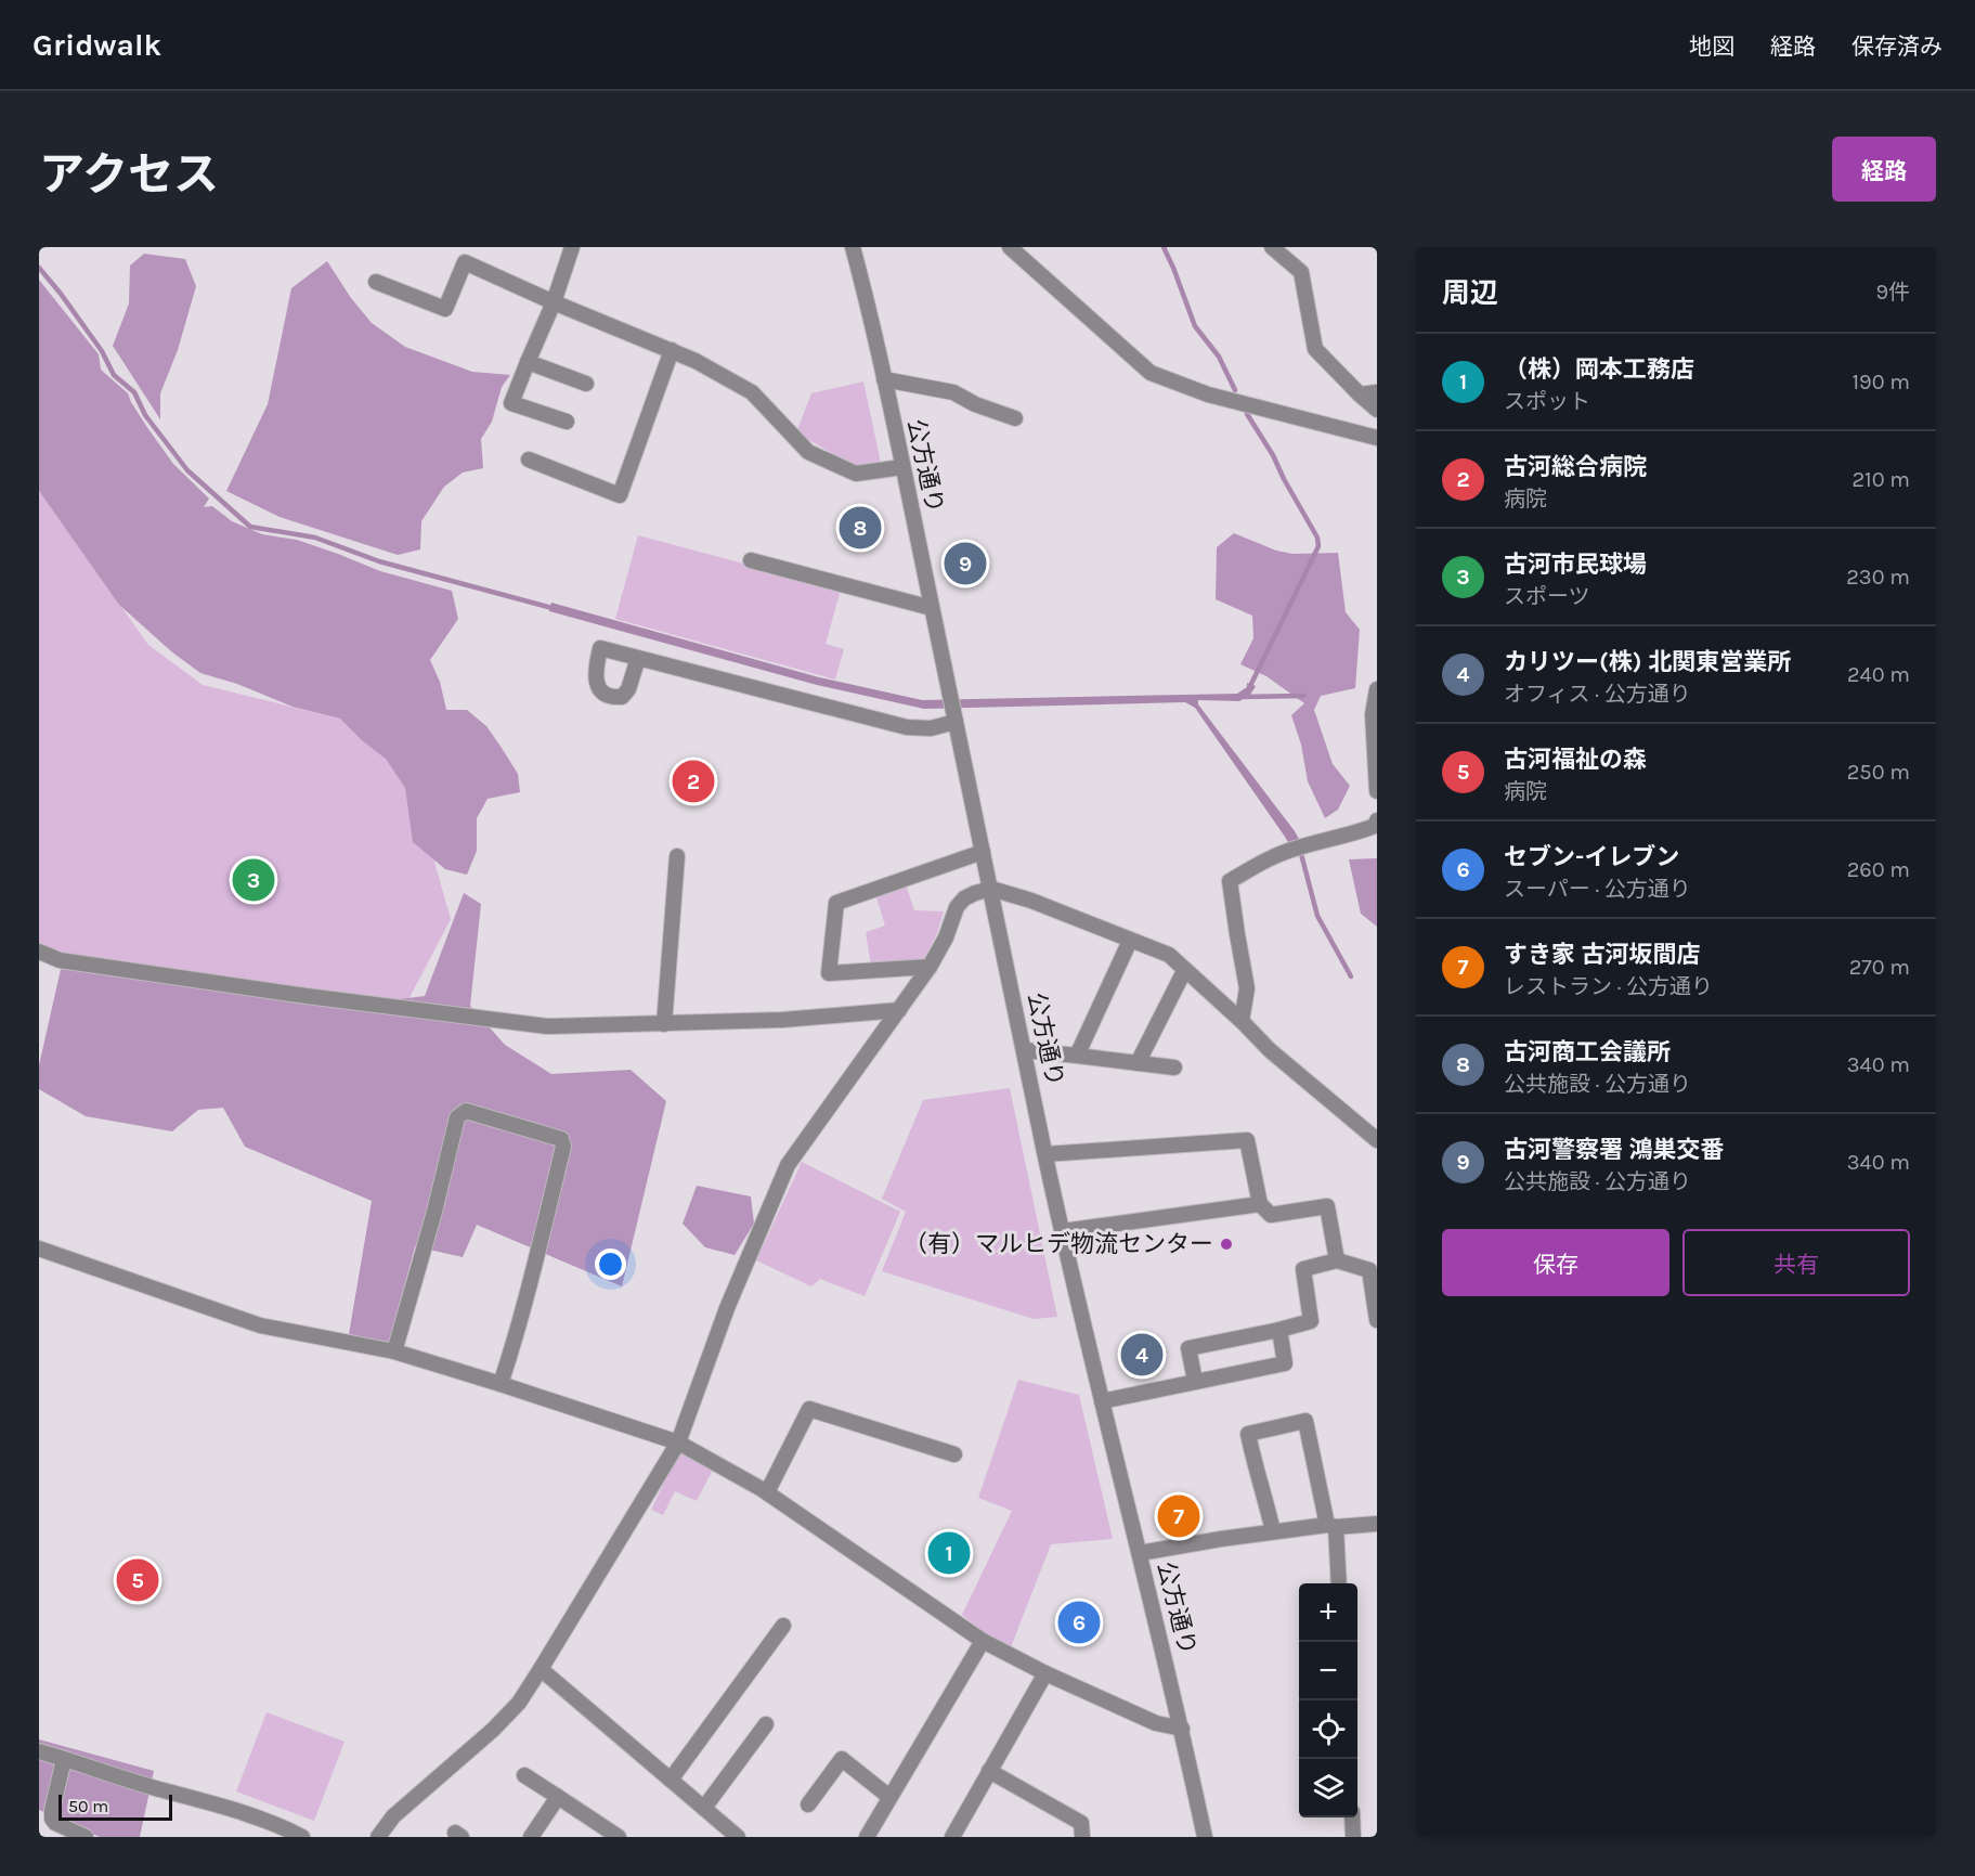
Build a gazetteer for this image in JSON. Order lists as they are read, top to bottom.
{
  "streets": {
    "street": ["公方通り"]
  },
  "places": ["（有）マルヒデ物流センター"],
  "scale_bar": "50 m",
  "page": {
    "header": "Gridwalk",
    "nav": ["地図", "経路", "保存済み"],
    "title": "アクセス",
    "buttons": [
      "経路",
      ["保存", "共有"]
    ],
    "heading": ["周辺", "9件"],
    "list": [
      {
        "mark": "1",
        "name": "（株）岡本工務店",
        "note": "スポット",
        "value": "190 m"
      },
      {
        "mark": "2",
        "name": "古河総合病院",
        "note": "病院",
        "value": "210 m"
      },
      {
        "mark": "3",
        "name": "古河市民球場",
        "note": "スポーツ",
        "value": "230 m"
      },
      {
        "mark": "4",
        "name": "カリツー(株) 北関東営業所",
        "note": "オフィス · 公方通り",
        "value": "240 m"
      },
      {
        "mark": "5",
        "name": "古河福祉の森",
        "note": "病院",
        "value": "250 m"
      },
      {
        "mark": "6",
        "name": "セブン-イレブン",
        "note": "スーパー · 公方通り",
        "value": "260 m"
      },
      {
        "mark": "7",
        "name": "すき家 古河坂間店",
        "note": "レストラン · 公方通り",
        "value": "270 m"
      },
      {
        "mark": "8",
        "name": "古河商工会議所",
        "note": "公共施設 · 公方通り",
        "value": "340 m"
      },
      {
        "mark": "9",
        "name": "古河警察署 鴻巣交番",
        "note": "公共施設 · 公方通り",
        "value": "340 m"
      }
    ],
    "pins": [
      "8",
      "9",
      "2",
      "3",
      "4",
      "7",
      "1",
      "5",
      "6"
    ],
    "map_buttons": ["+", "−"],
    "scale": "50 m"
  }
}
